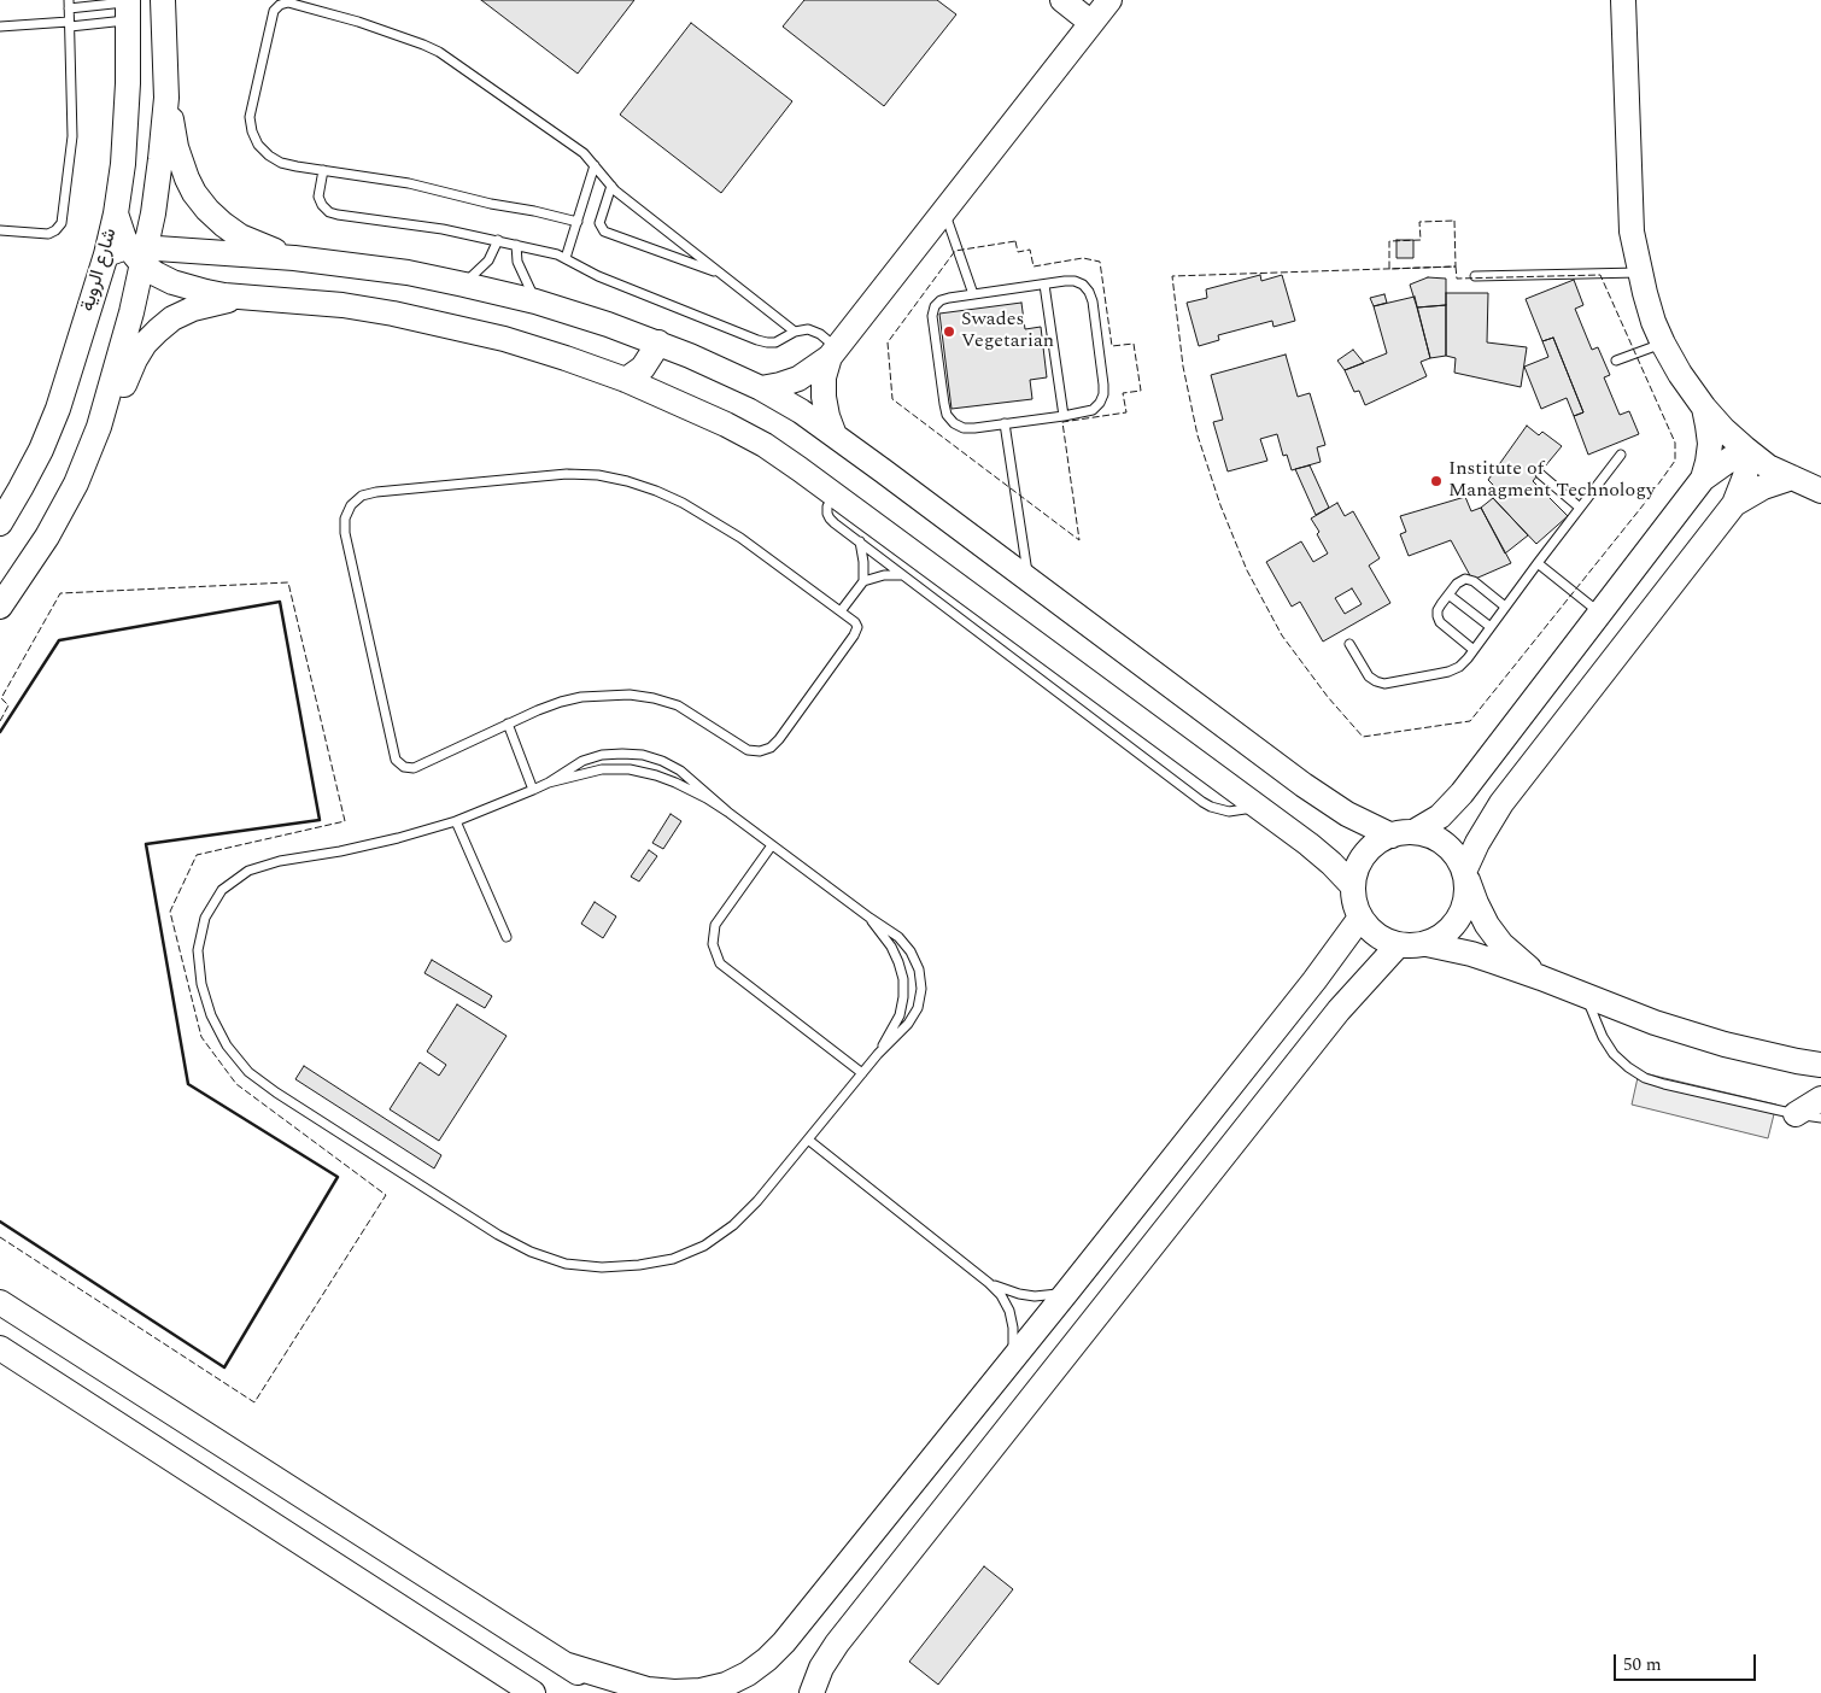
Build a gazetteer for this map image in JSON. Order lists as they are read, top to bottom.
{
  "streets": {
    "street": ["شارع الروية"]
  },
  "places": ["Swades Vegetarian", "Institute of Managment Technology"],
  "scale_bar": "50 m"
}
